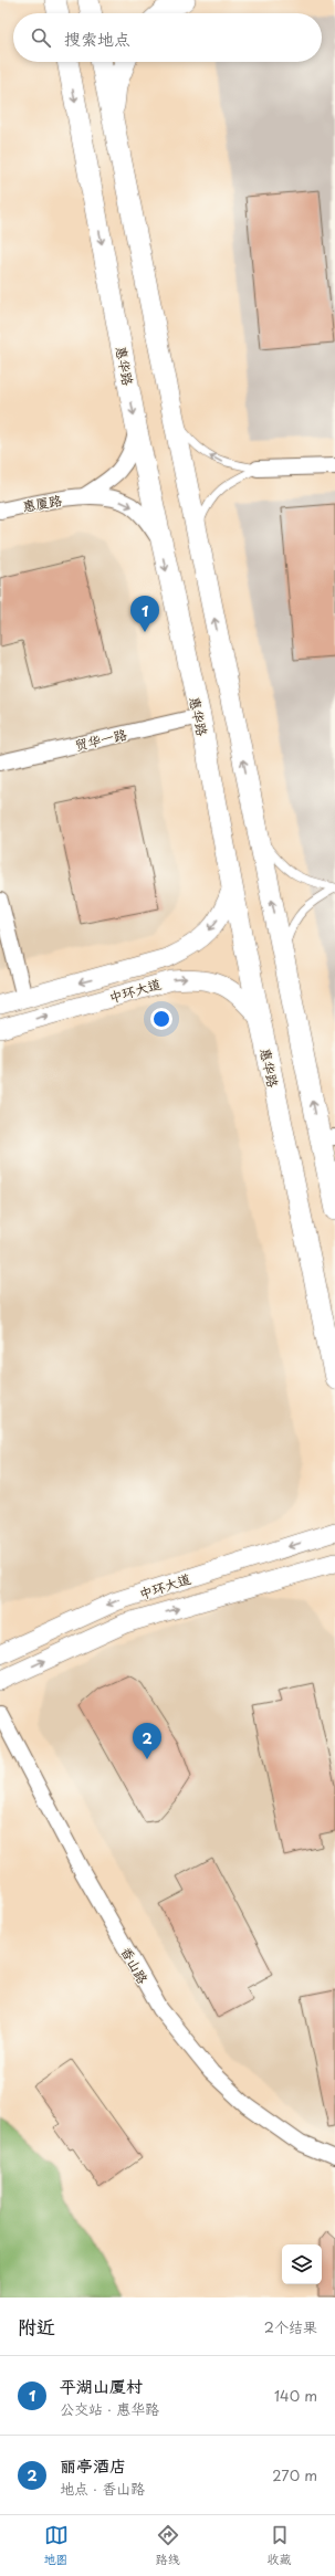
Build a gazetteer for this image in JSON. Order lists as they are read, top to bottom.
{
  "streets": {
    "main road": ["惠华路"],
    "street": [
      "惠厦路",
      "贸华一路",
      "中环大道",
      "香山路"
    ]
  },
  "crossings": [
    ["惠华路", "贸华一路"],
    ["惠华路", "中环大道"]
  ],
  "page": {
    "search": "搜索地点",
    "pins": ["1", "2"],
    "heading": ["附近", "2个结果"],
    "list": [
      {
        "mark": "1",
        "name": "平湖山厦村",
        "note": "公交站 · 惠华路",
        "value": "140 m"
      },
      {
        "mark": "2",
        "name": "丽亭酒店",
        "note": "地点 · 香山路",
        "value": "270 m"
      }
    ],
    "nav": ["地图", "路线", "收藏"]
  }
}
